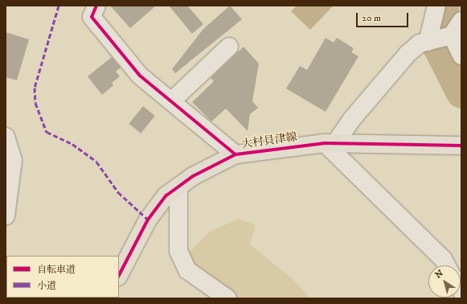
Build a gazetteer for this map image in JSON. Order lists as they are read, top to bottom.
{
  "streets": {
    "main road": ["大村貝津線"]
  },
  "legend": ["自転車道", "小道"],
  "scale_bar": "20 m",
  "north": "top left"
}
